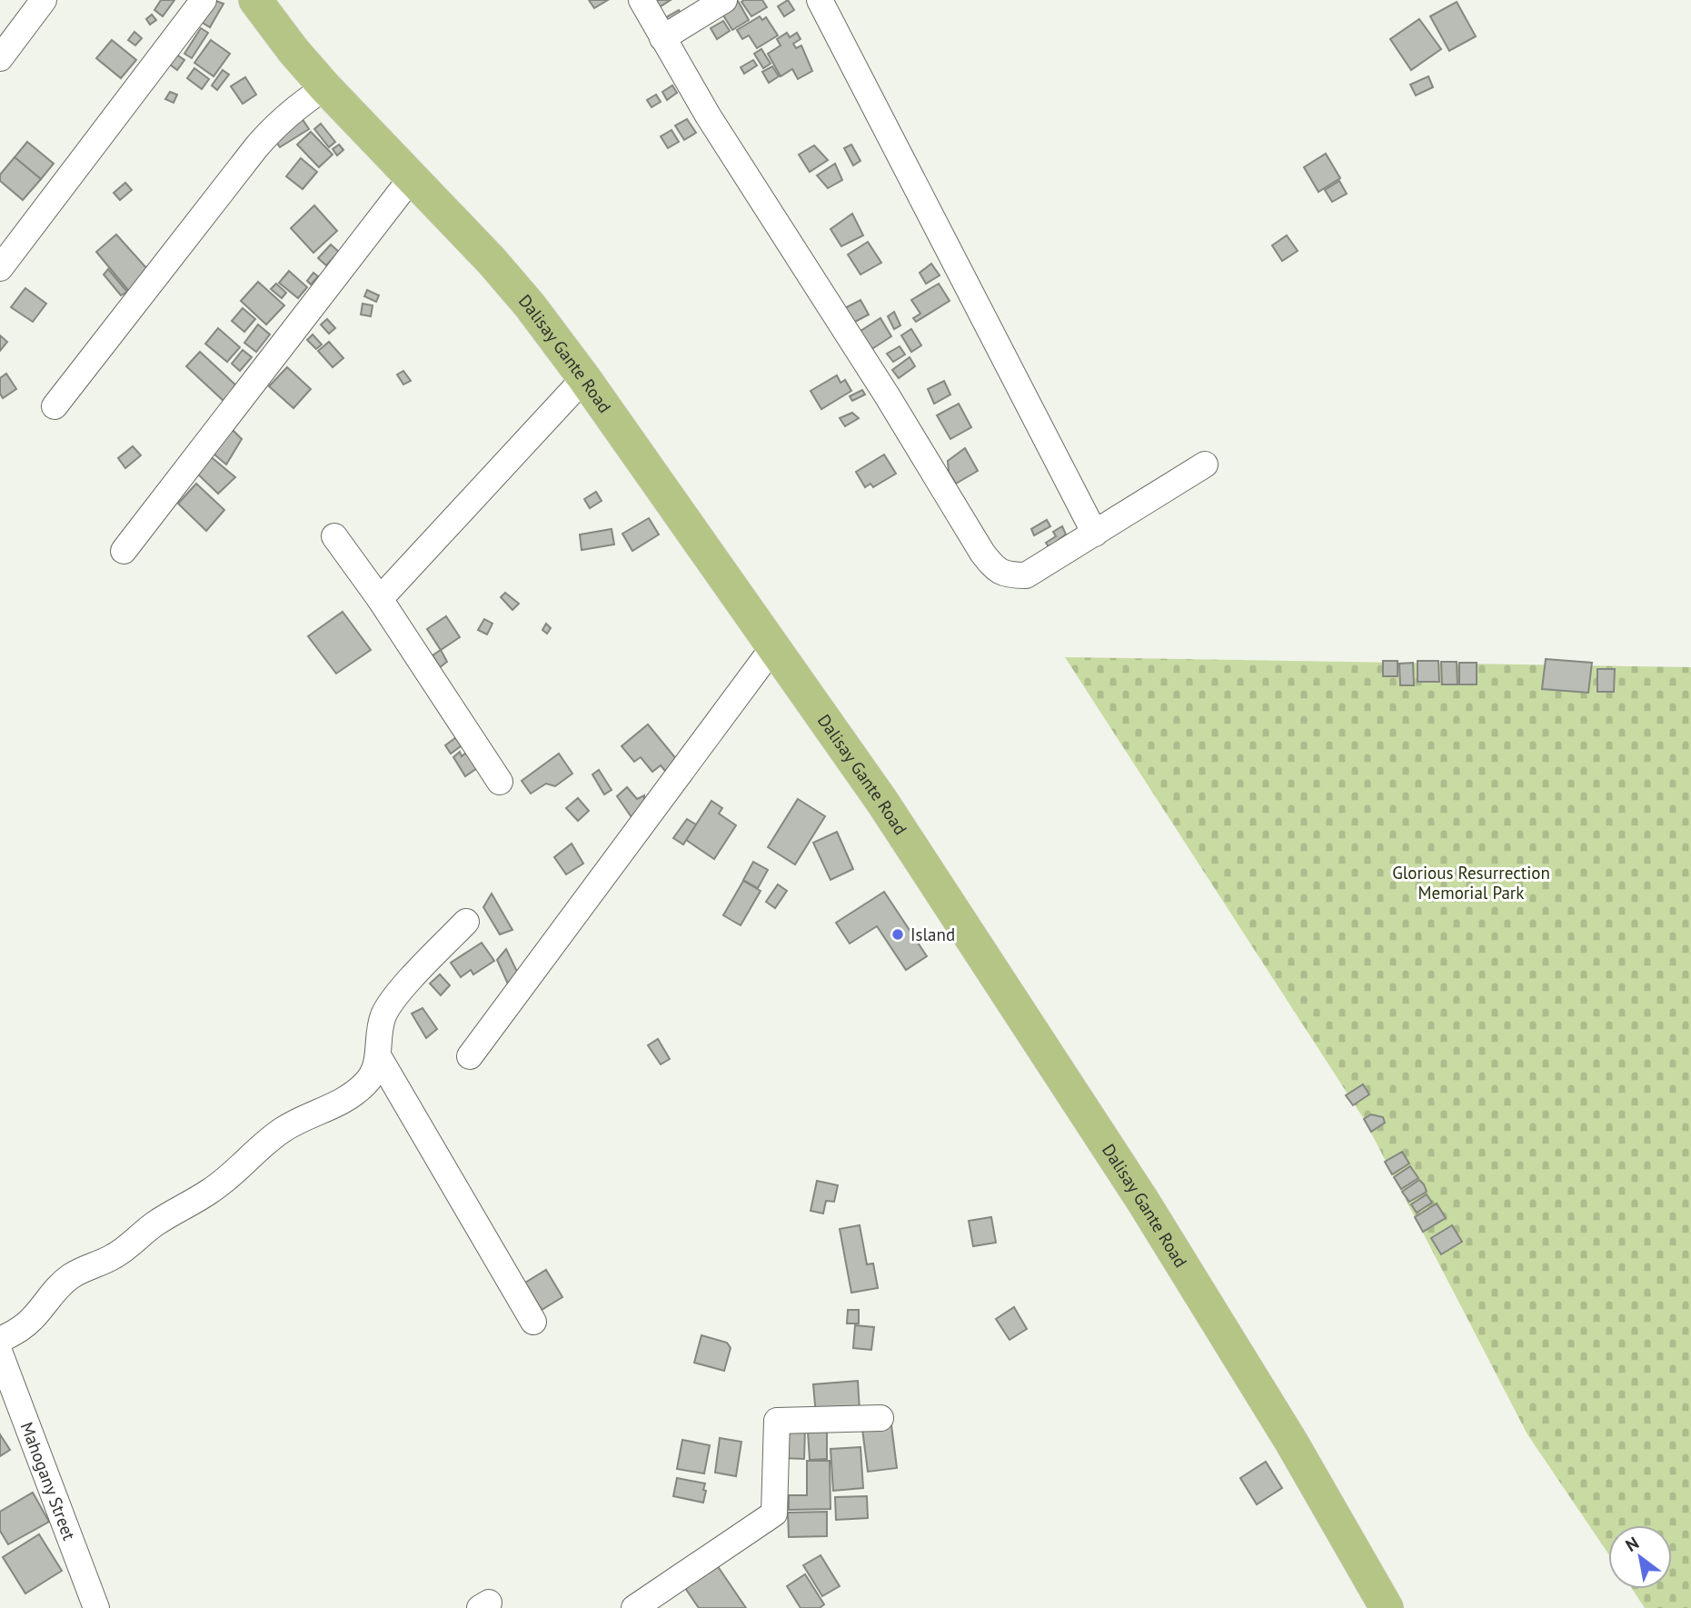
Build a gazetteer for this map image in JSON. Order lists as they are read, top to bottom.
{
  "streets": {
    "main road": ["Dalisay Gante Road"],
    "street": ["Mahogany Street"]
  },
  "parks": ["Glorious Resurrection Memorial Park"],
  "places": ["Island"],
  "north": "top left"
}
